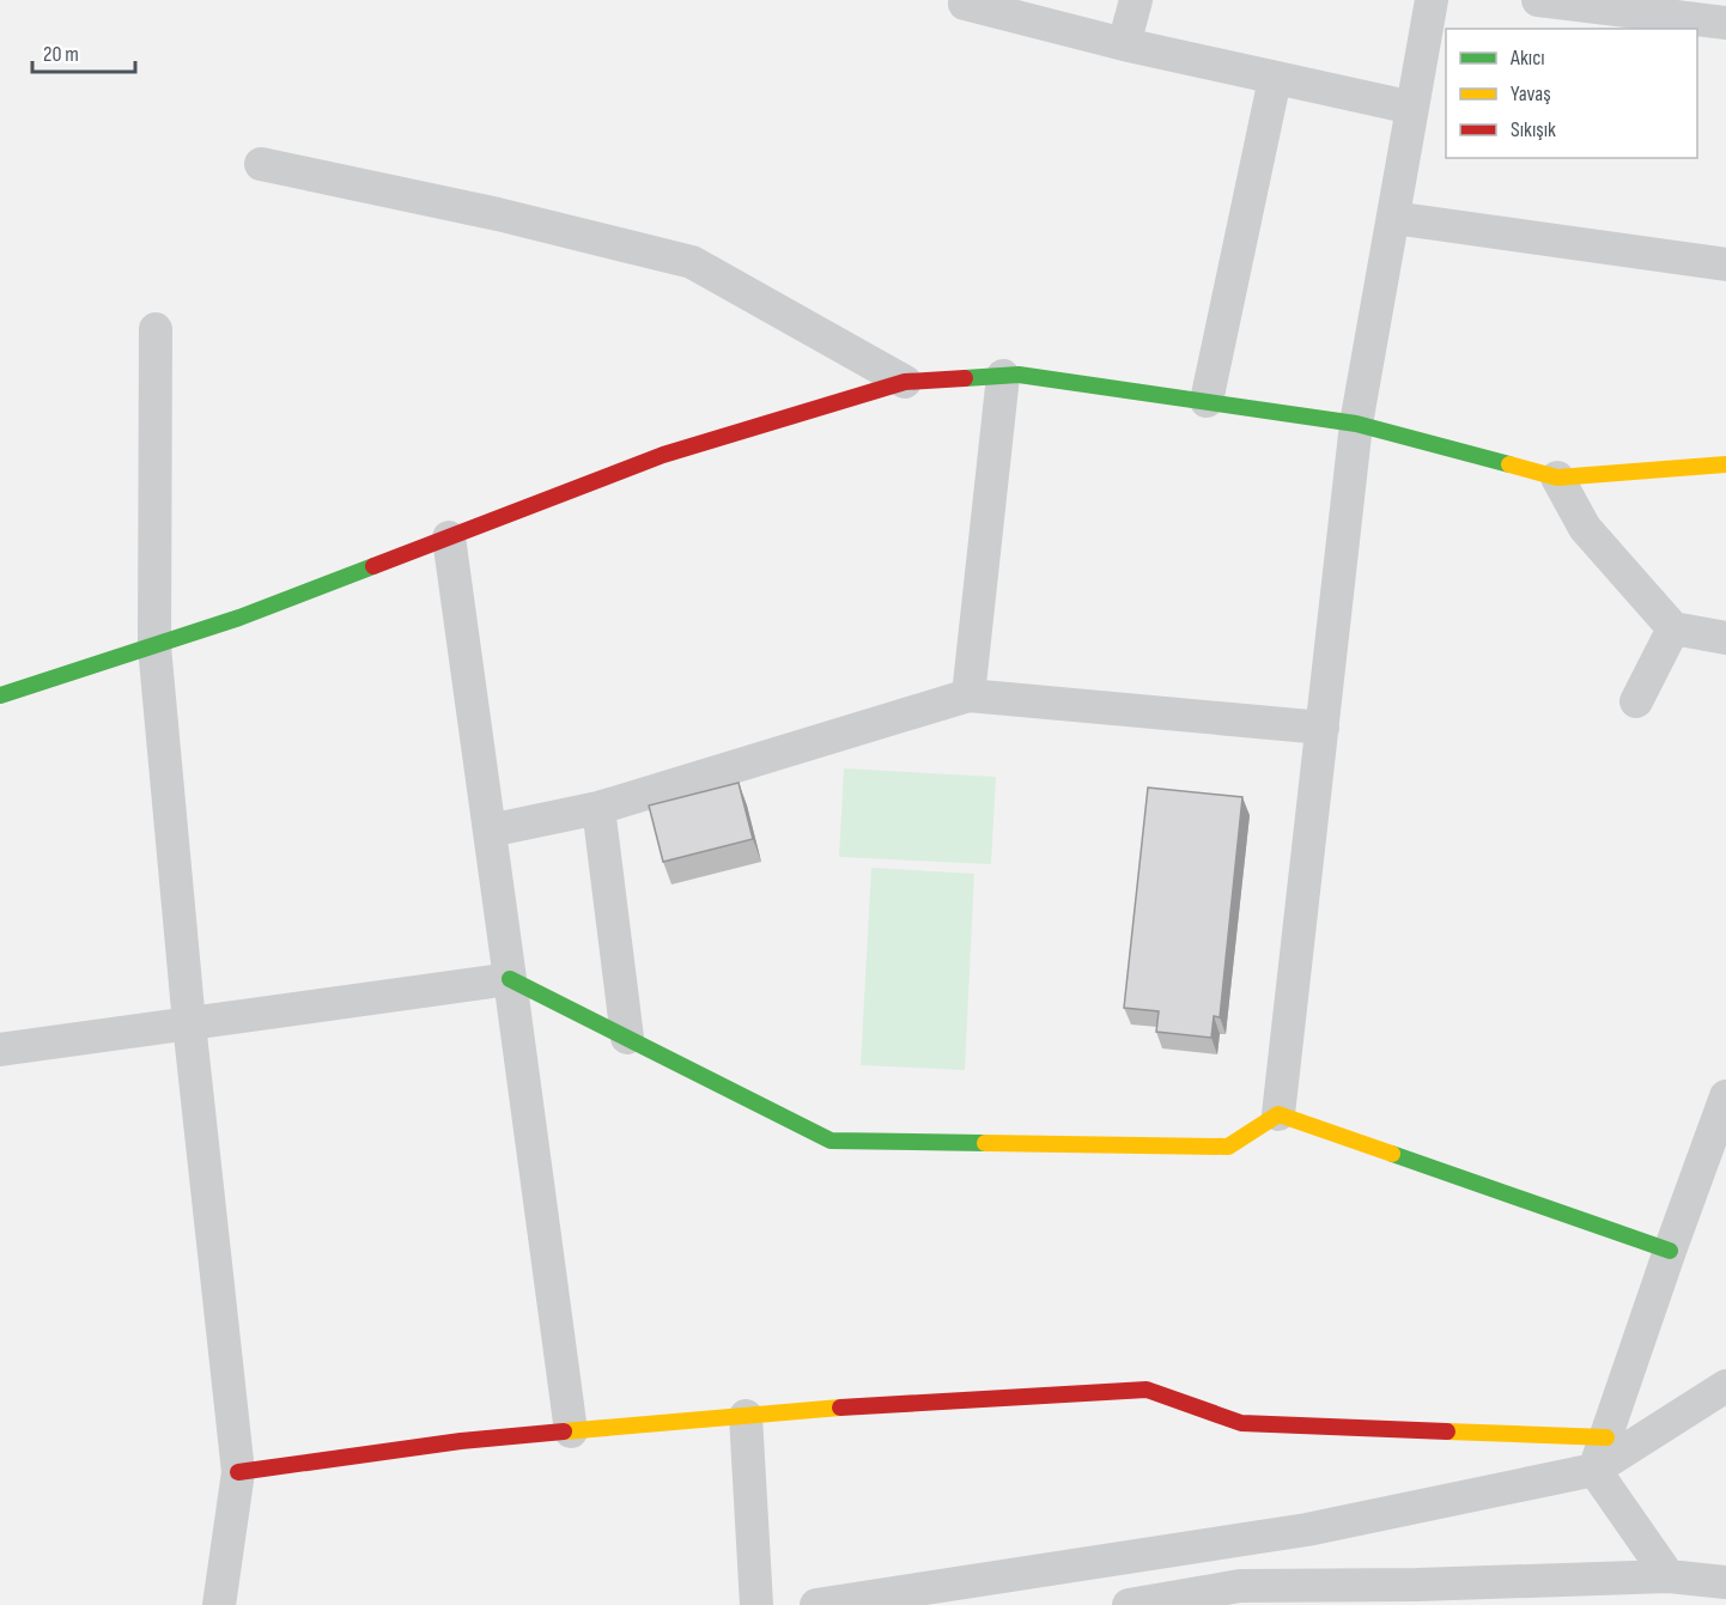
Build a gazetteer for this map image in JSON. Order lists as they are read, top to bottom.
{
  "legend": ["Akıcı", "Yavaş", "Sıkışık"],
  "scale_bar": "20 m"
}
